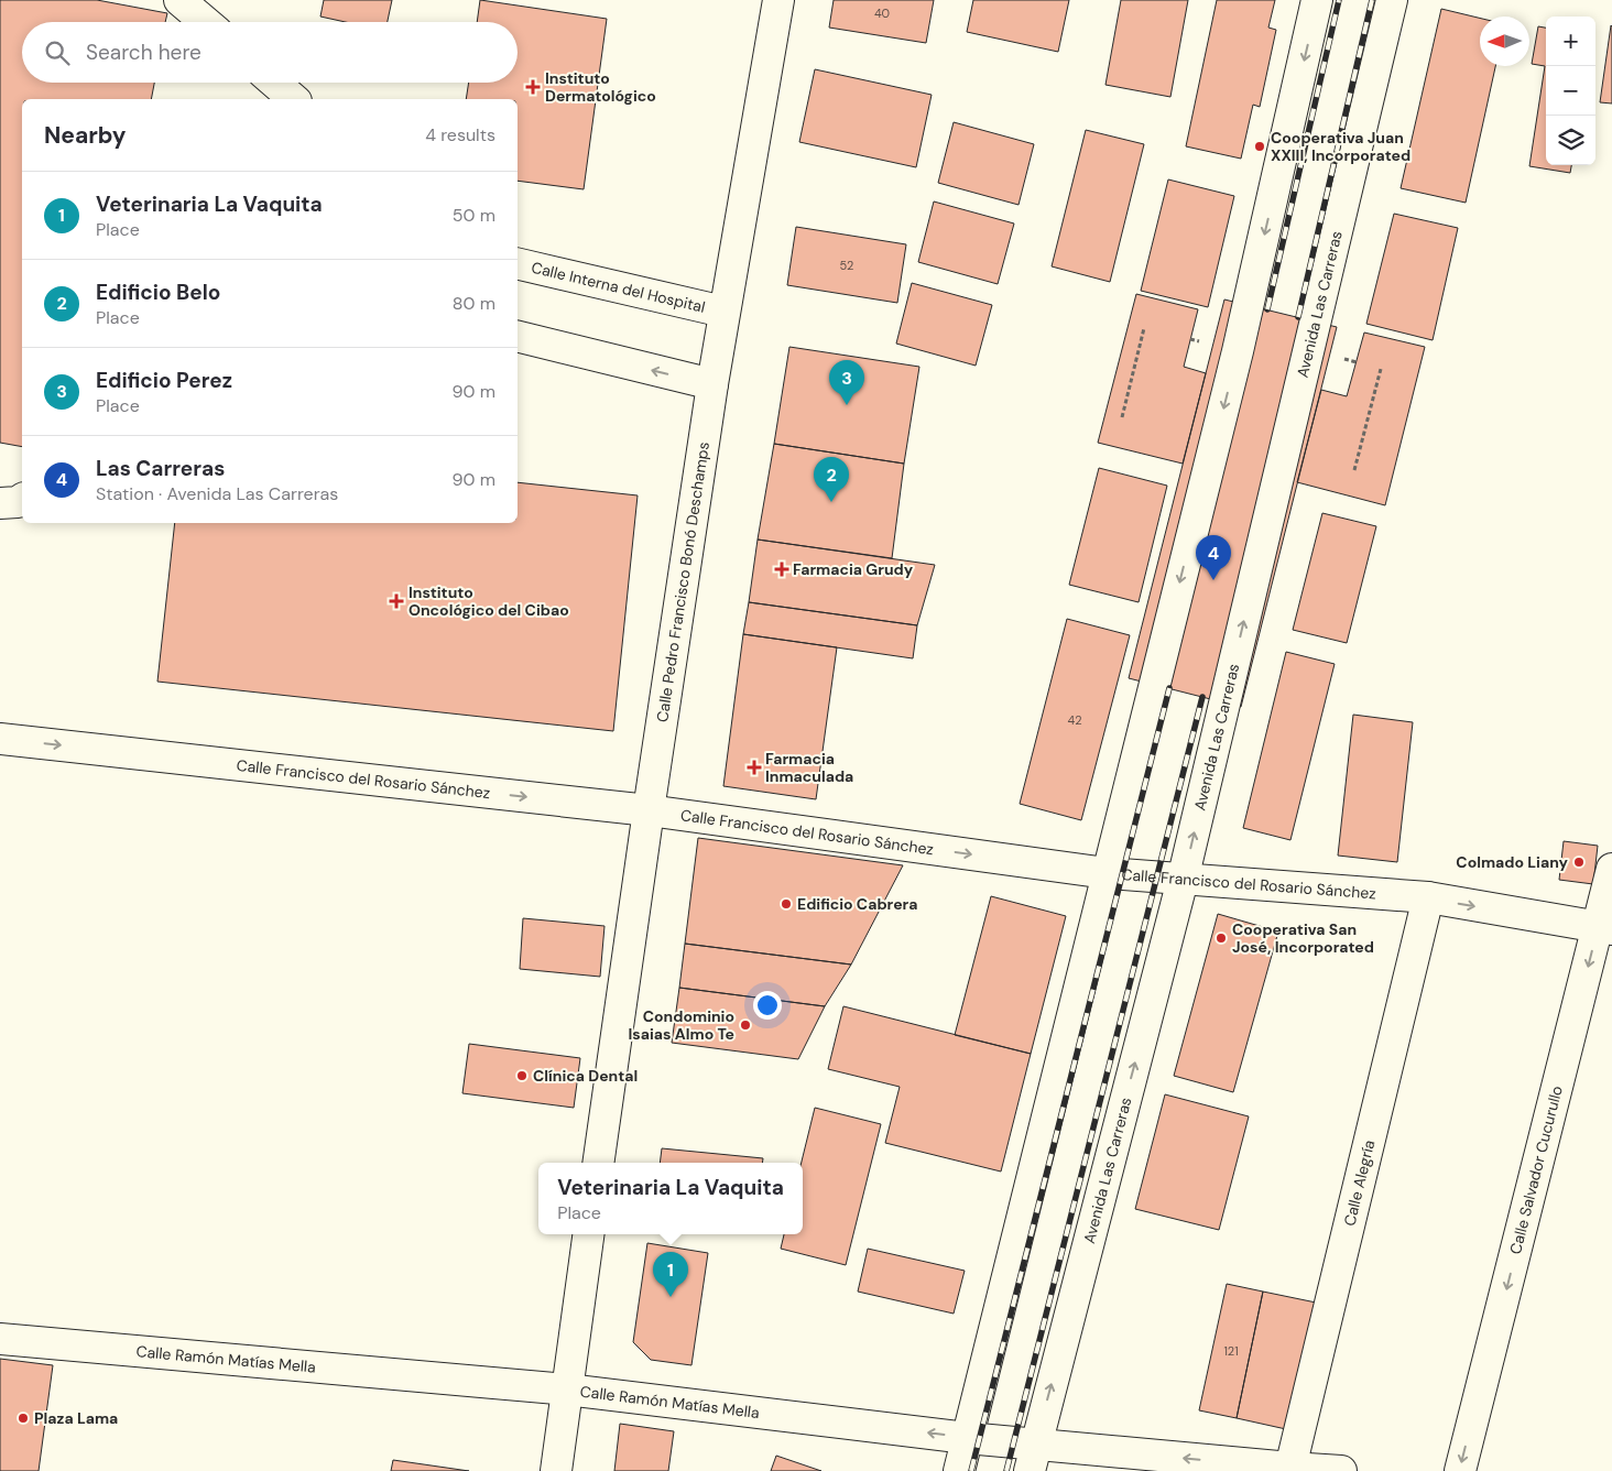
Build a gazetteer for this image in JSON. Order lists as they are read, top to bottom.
{
  "streets": {
    "street": [
      "Calle Interna del Hospital",
      "Avenida Las Carreras",
      "Calle Pedro Francisco Bonó Deschamps",
      "Calle Francisco del Rosario Sánchez",
      "Calle Salvador Cucurullo",
      "Calle Alegría",
      "Calle Ramón Matías Mella"
    ]
  },
  "crossings": [
    ["Calle Interna del Hospital", "Calle Pedro Francisco Bonó Deschamps"],
    ["Avenida Las Carreras", "Calle Francisco del Rosario Sánchez"],
    ["Avenida Las Carreras", "Calle Ramón Matías Mella"],
    ["Calle Pedro Francisco Bonó Deschamps", "Calle Francisco del Rosario Sánchez"],
    ["Calle Francisco del Rosario Sánchez", "Calle Salvador Cucurullo"],
    ["Calle Francisco del Rosario Sánchez", "Calle Alegría"],
    ["Calle Alegría", "Calle Ramón Matías Mella"]
  ],
  "one_way": ["Calle Francisco del Rosario Sánchez", "Calle Salvador Cucurullo", "Calle Ramón Matías Mella"],
  "places": {
    "health": [
      "Instituto Dermatológico",
      "Farmacia Grudy",
      "Instituto Oncológico del Cibao",
      "Farmacia Inmaculada"
    ],
    "other": [
      "Cooperativa Juan XXIII, Incorporated",
      "Colmado Liany",
      "Edificio Cabrera",
      "Cooperativa San José, Incorporated",
      "Condominio Isaias Almo Te",
      "Clínica Dental",
      "Plaza Lama"
    ]
  },
  "house_numbers": [
    "40",
    "52",
    "42",
    "121"
  ],
  "north": "left",
  "page": {
    "map_buttons": ["+", "−"],
    "search": "Search here",
    "heading": ["Nearby", "4 results"],
    "list": [
      {
        "mark": "1",
        "name": "Veterinaria La Vaquita",
        "note": "Place",
        "value": "50 m"
      },
      {
        "mark": "2",
        "name": "Edificio Belo",
        "note": "Place",
        "value": "80 m"
      },
      {
        "mark": "3",
        "name": "Edificio Perez",
        "note": "Place",
        "value": "90 m"
      },
      {
        "mark": "4",
        "name": "Las Carreras",
        "note": "Station · Avenida Las Carreras",
        "value": "90 m"
      }
    ],
    "pins": [
      "3",
      "2",
      "4",
      "1"
    ],
    "popup": ["Veterinaria La Vaquita", "Place"]
  }
}
